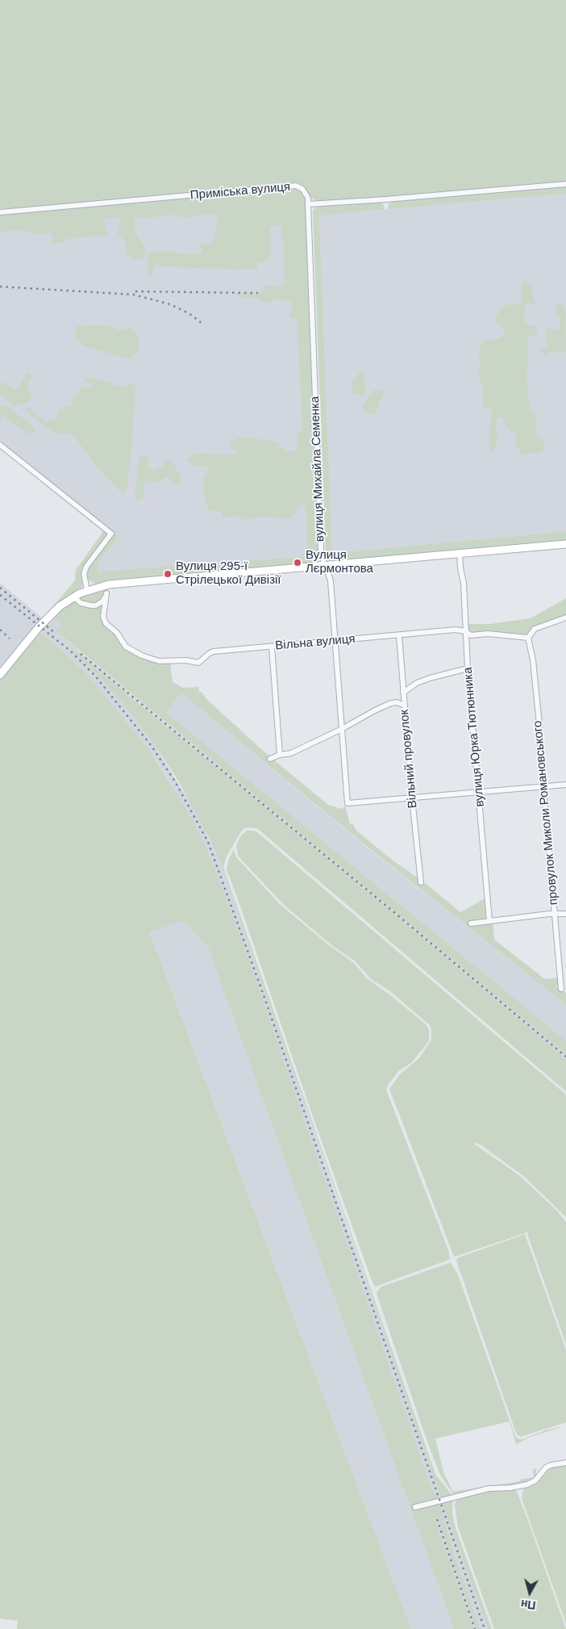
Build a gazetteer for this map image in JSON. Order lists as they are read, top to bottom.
{
  "streets": {
    "street": [
      "Приміська вулиця",
      "вулиця Михайла Семенка",
      "Вільна вулиця",
      "вулиця Юрка Тютюнника",
      "Вільний провулок",
      "провулок Миколи Романовського"
    ]
  },
  "crossings": [
    ["Приміська вулиця", "вулиця Михайла Семенка"],
    ["вулиця Михайла Семенка", "Вільна вулиця"],
    ["вулиця Михайла Семенка", "Вільний провулок"],
    ["Вільна вулиця", "вулиця Юрка Тютюнника"],
    ["Вільна вулиця", "Вільний провулок"],
    ["Вільна вулиця", "провулок Миколи Романовського"]
  ],
  "places": ["Вулиця Лєрмонтова", "Вулиця 295-ї Стрілецької Дивізії"],
  "north": "bottom"
}
